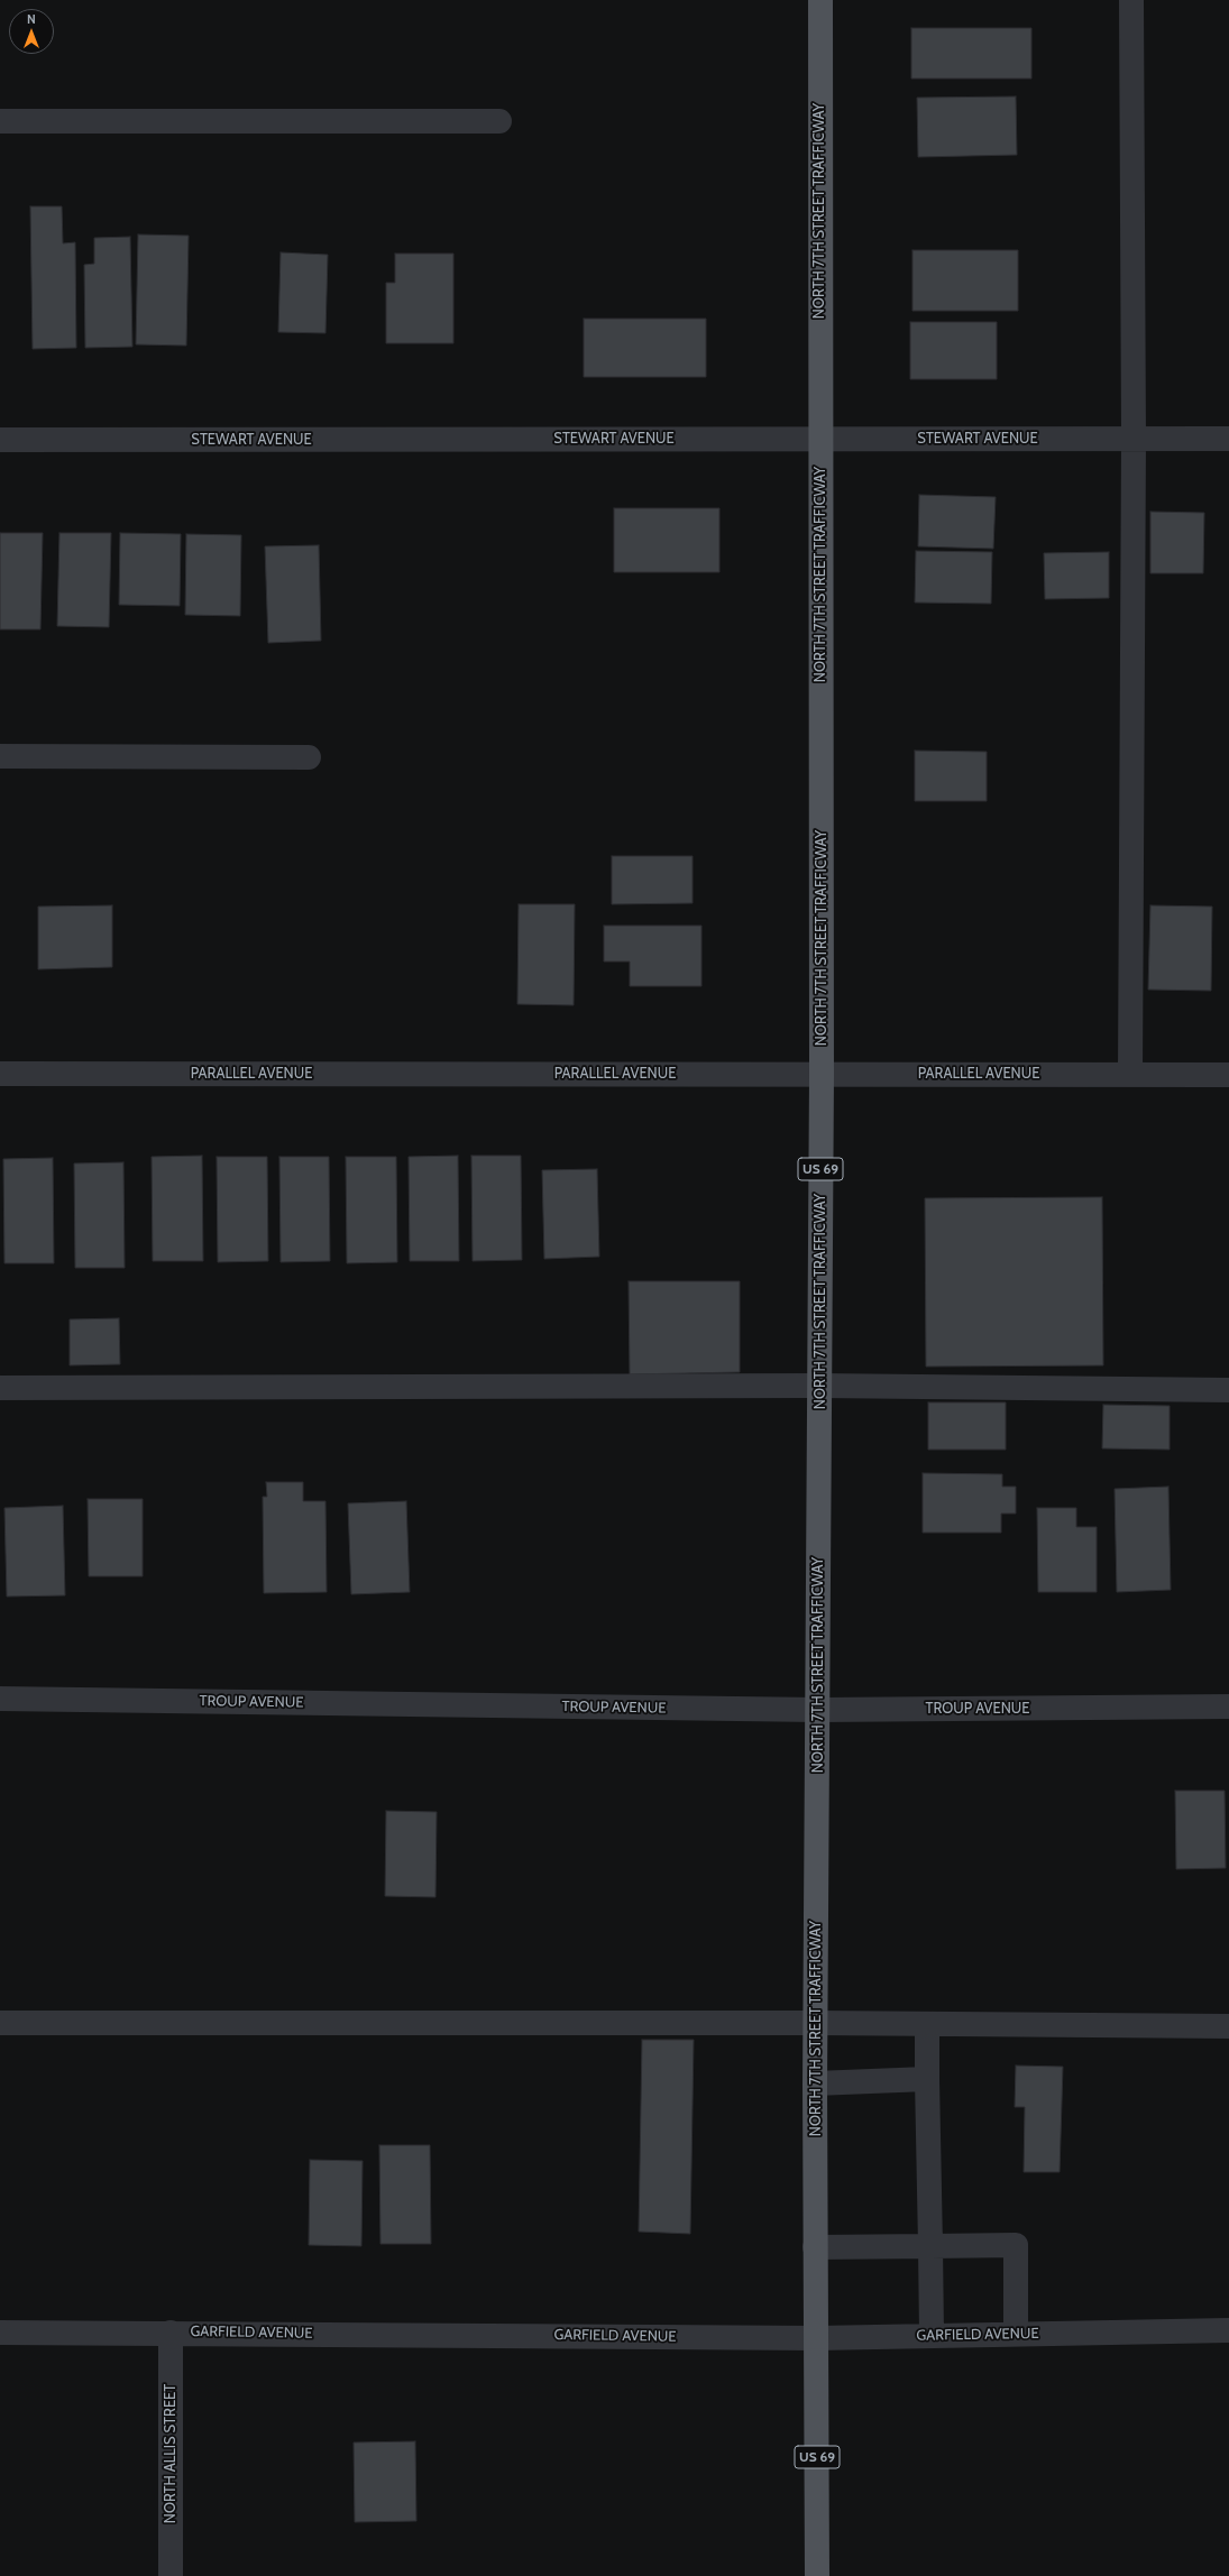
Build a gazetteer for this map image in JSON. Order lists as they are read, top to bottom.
{
  "streets": {
    "main road": ["NORTH 7TH STREET TRAFFICWAY", "US 69"],
    "street": [
      "STEWART AVENUE",
      "PARALLEL AVENUE",
      "TROUP AVENUE",
      "GARFIELD AVENUE",
      "NORTH ALLIS STREET"
    ]
  },
  "crossings": [
    ["NORTH 7TH STREET TRAFFICWAY", "STEWART AVENUE"],
    ["NORTH 7TH STREET TRAFFICWAY", "PARALLEL AVENUE"],
    ["NORTH 7TH STREET TRAFFICWAY", "TROUP AVENUE"],
    ["NORTH 7TH STREET TRAFFICWAY", "GARFIELD AVENUE"],
    ["GARFIELD AVENUE", "NORTH ALLIS STREET"]
  ],
  "north": "top"
}
